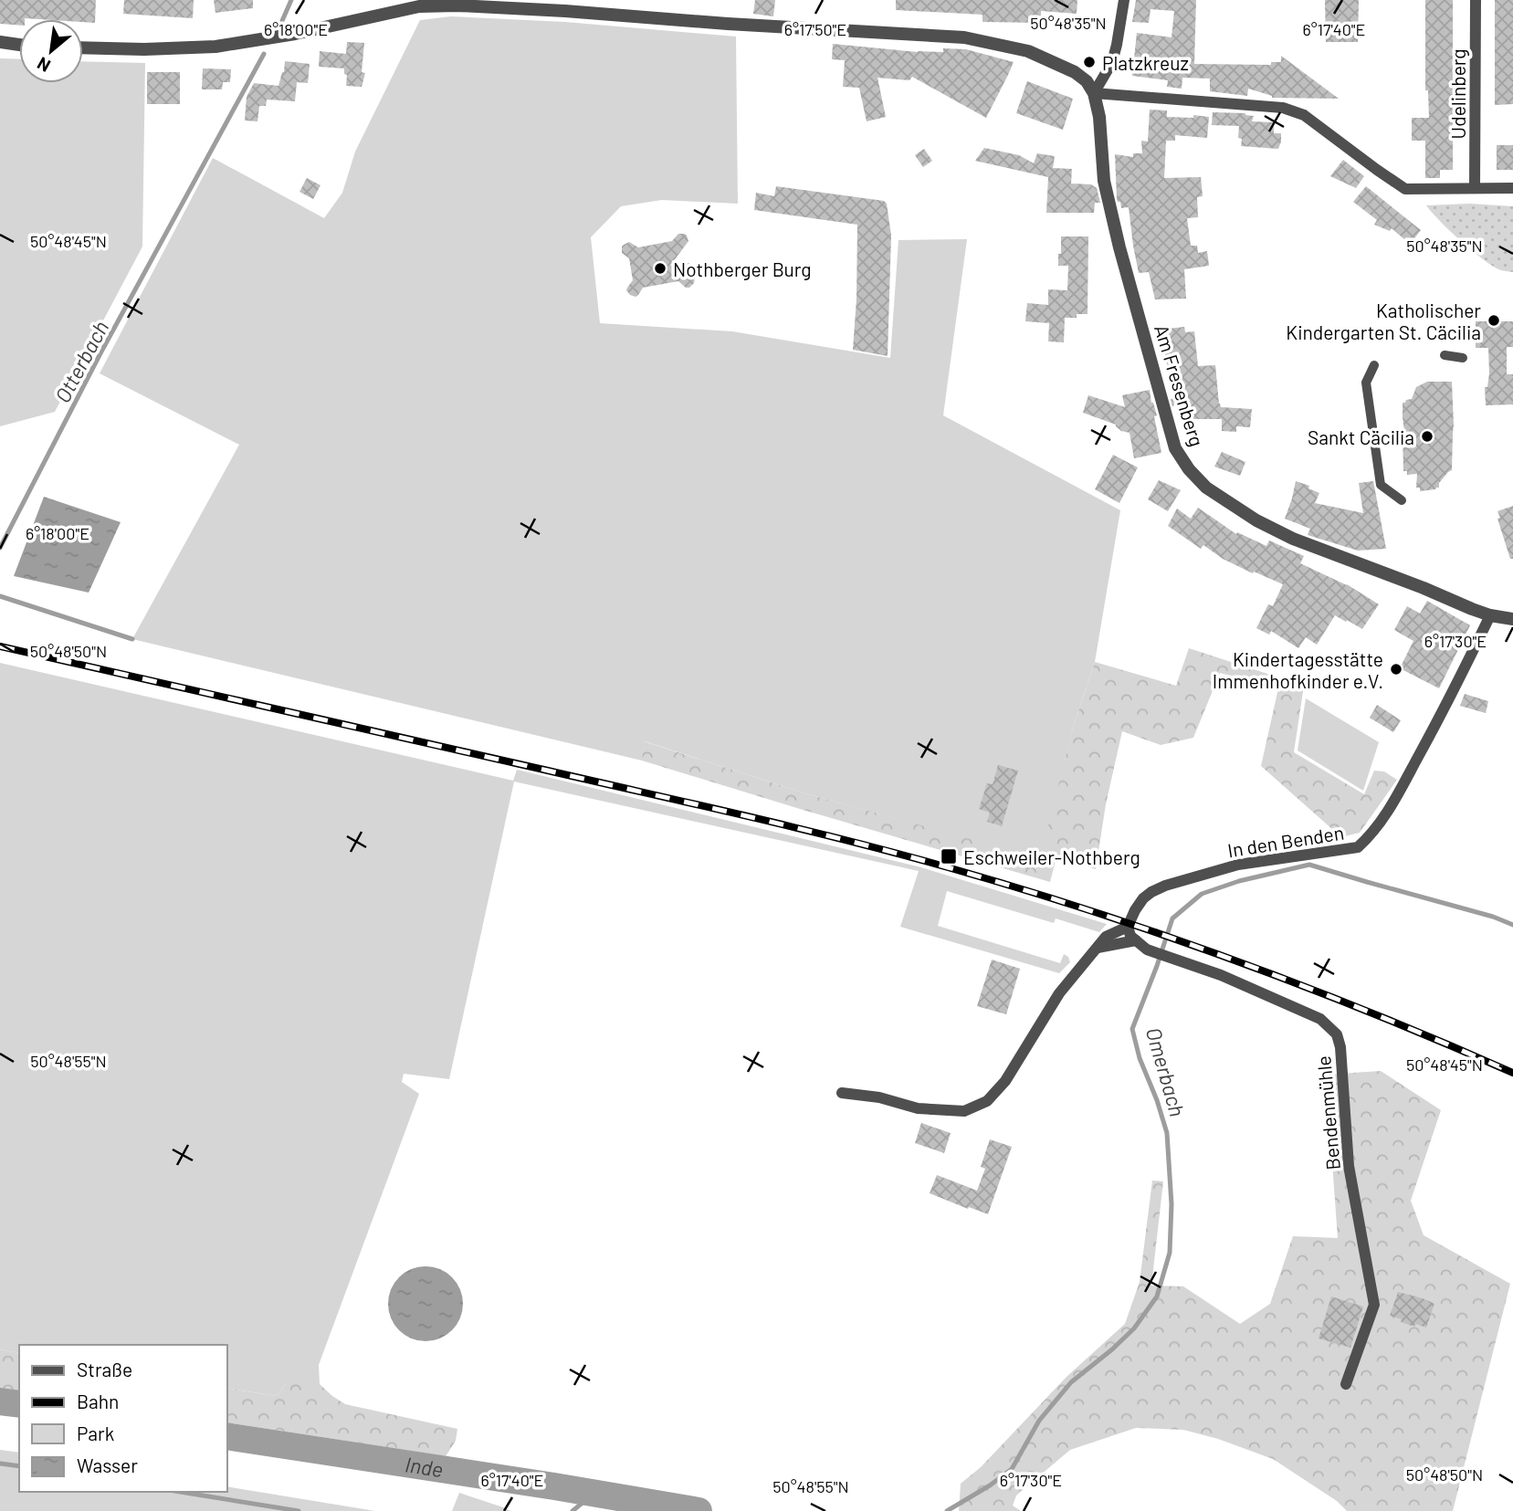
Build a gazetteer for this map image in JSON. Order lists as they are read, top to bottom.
{
  "streets": {
    "street": [
      "Udelinberg",
      "Am Fresenberg",
      "In den Benden",
      "Bendenmühle"
    ]
  },
  "crossings": [
    ["Am Fresenberg", "In den Benden"],
    ["In den Benden", "Bendenmühle"]
  ],
  "water": ["Otterbach", "Omerbach", "Inde"],
  "places": {
    "other": [
      "Platzkreuz",
      "Nothberger Burg",
      "Katholischer Kindergarten St. Cäcilia",
      "Sankt Cäcilia",
      "Kindertagesstätte Immenhofkinder e.V."
    ],
    "transit": ["Eschweiler-Nothberg"]
  },
  "legend": [
    "Straße",
    "Bahn",
    "Park",
    "Wasser"
  ],
  "north": "bottom left",
  "coordinates": [
    "50°48'35\"N",
    "6°18'00\"E",
    "6°17'50\"E",
    "6°17'40\"E",
    "50°48'45\"N",
    "6°17'30\"E",
    "50°48'50\"N",
    "50°48'55\"N"
  ]
}
